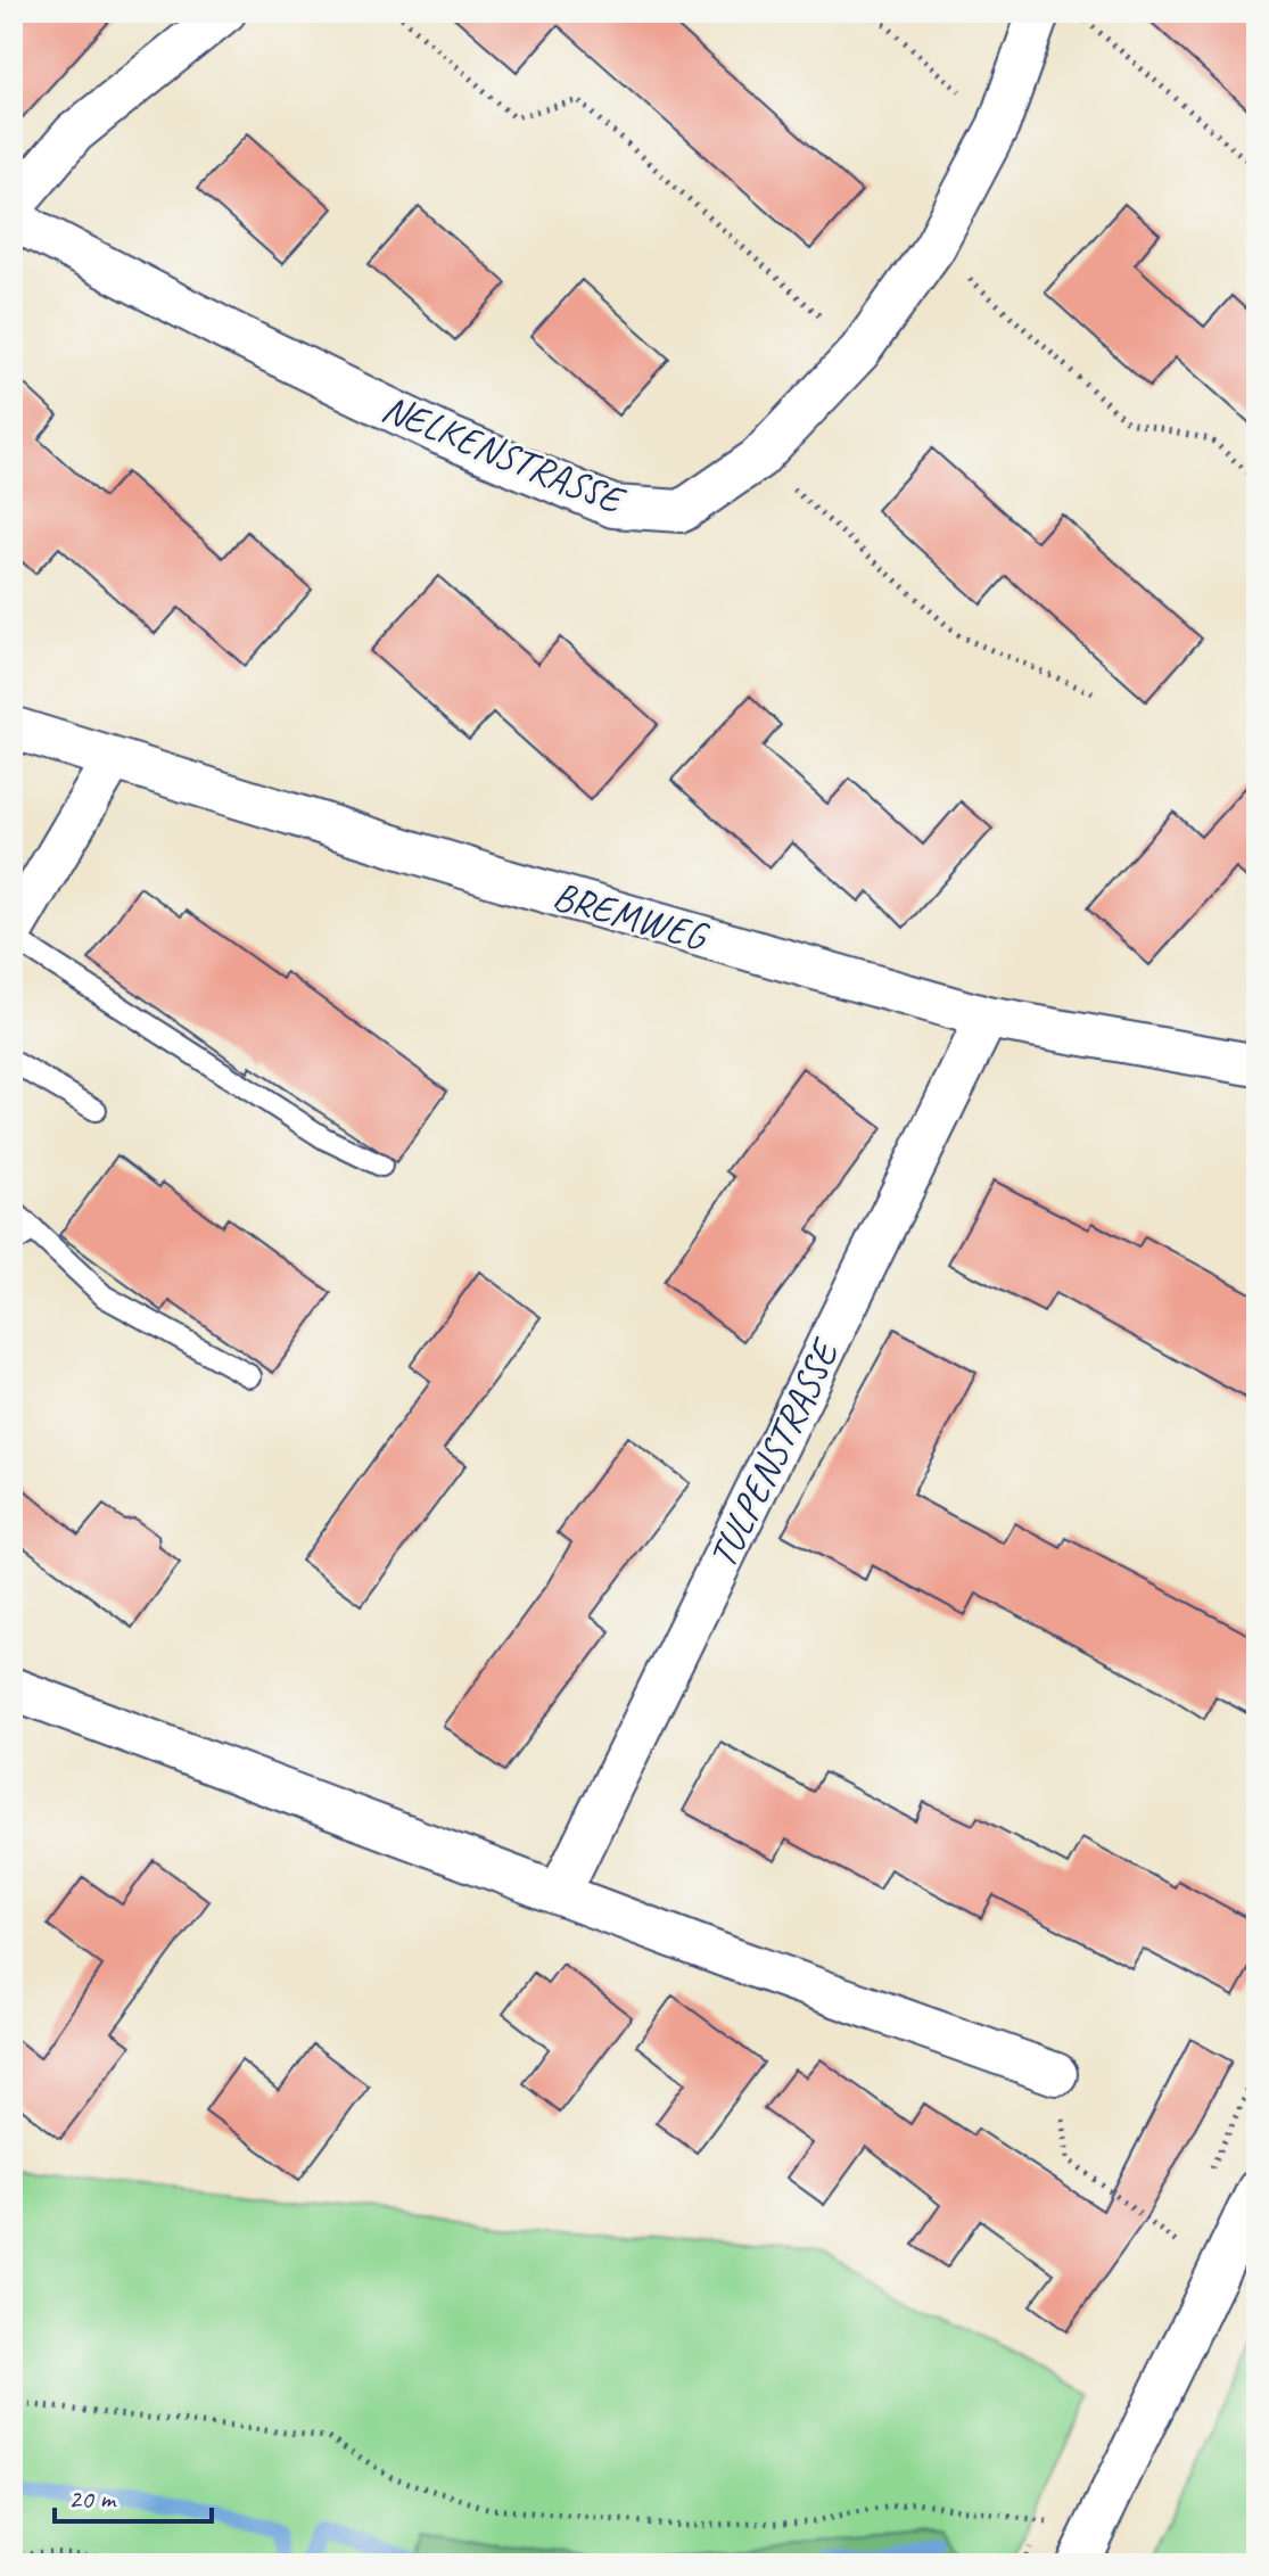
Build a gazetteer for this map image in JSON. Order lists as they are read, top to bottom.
{
  "streets": {
    "street": ["NELKENSTRASSE", "BREMWEG", "TULPENSTRASSE"]
  },
  "crossings": [
    ["BREMWEG", "TULPENSTRASSE"]
  ],
  "scale_bar": "20 m"
}
